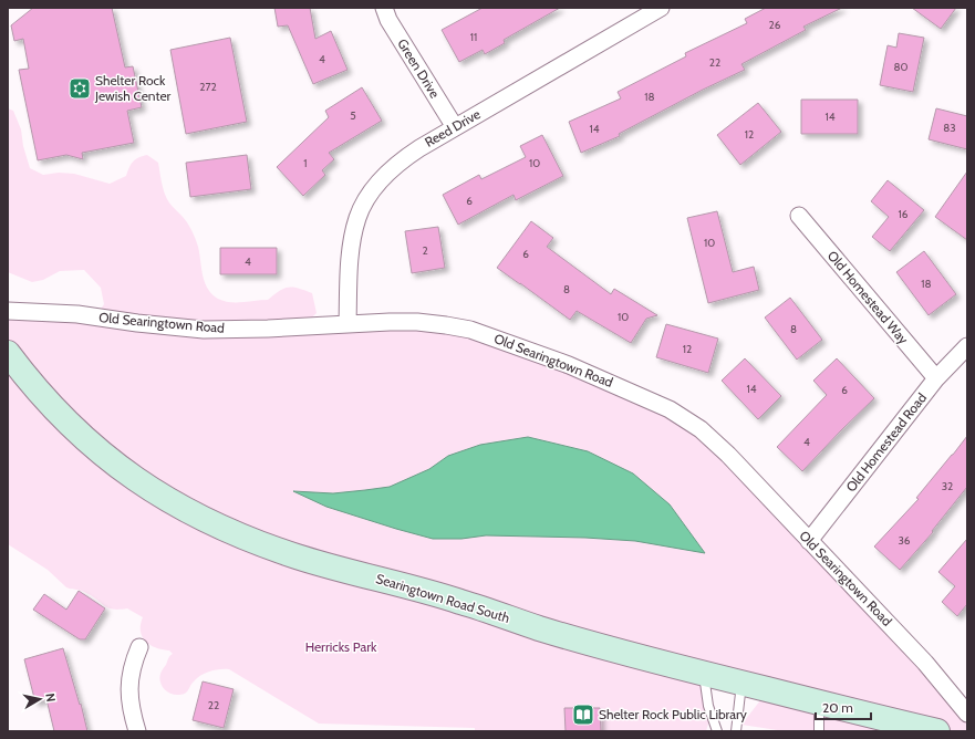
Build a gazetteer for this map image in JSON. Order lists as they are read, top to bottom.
{
  "streets": {
    "main road": ["Searingtown Road South"],
    "street": [
      "Green Drive",
      "Reed Drive",
      "Old Homestead Way",
      "Old Searingtown Road",
      "Old Homestead Road"
    ]
  },
  "crossings": [
    ["Green Drive", "Reed Drive"],
    ["Reed Drive", "Old Searingtown Road"],
    ["Old Homestead Way", "Old Homestead Road"],
    ["Old Searingtown Road", "Old Homestead Road"]
  ],
  "parks": ["Herricks Park"],
  "places": {
    "synagogue": ["Shelter Rock Jewish Center"],
    "library": ["Shelter Rock Public Library"]
  },
  "house_numbers": [
    "26",
    "11",
    "4",
    "22",
    "80",
    "272",
    "18",
    "5",
    "14",
    "83",
    "14",
    "12",
    "1",
    "10",
    "6",
    "16",
    "10",
    "2",
    "6",
    "4",
    "18",
    "8",
    "10",
    "8",
    "12",
    "14",
    "6",
    "4",
    "32",
    "36",
    "22"
  ],
  "scale_bar": "20 m",
  "north": "right"
}
